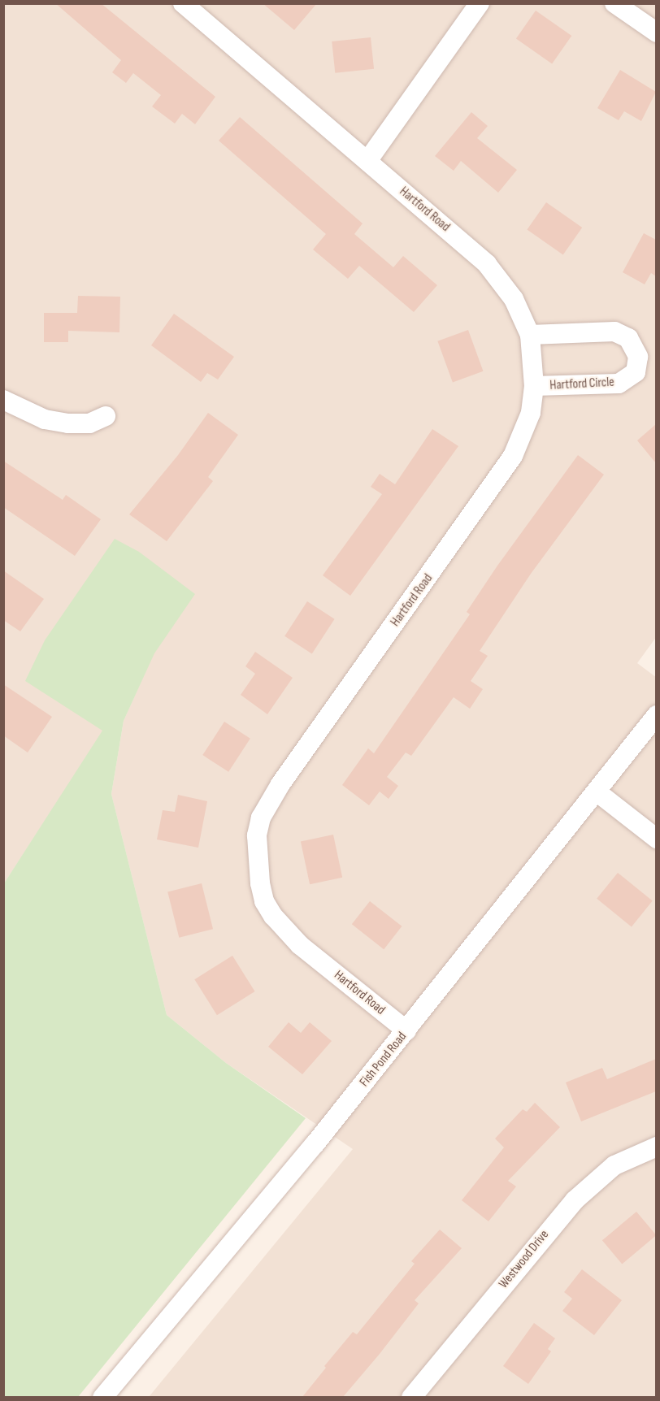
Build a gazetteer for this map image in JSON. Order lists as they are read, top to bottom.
{
  "streets": {
    "street": [
      "Hartford Road",
      "Hartford Circle",
      "Fish Pond Road",
      "Westwood Drive"
    ]
  },
  "crossings": [
    ["Hartford Road", "Hartford Circle"],
    ["Hartford Road", "Fish Pond Road"]
  ]
}
